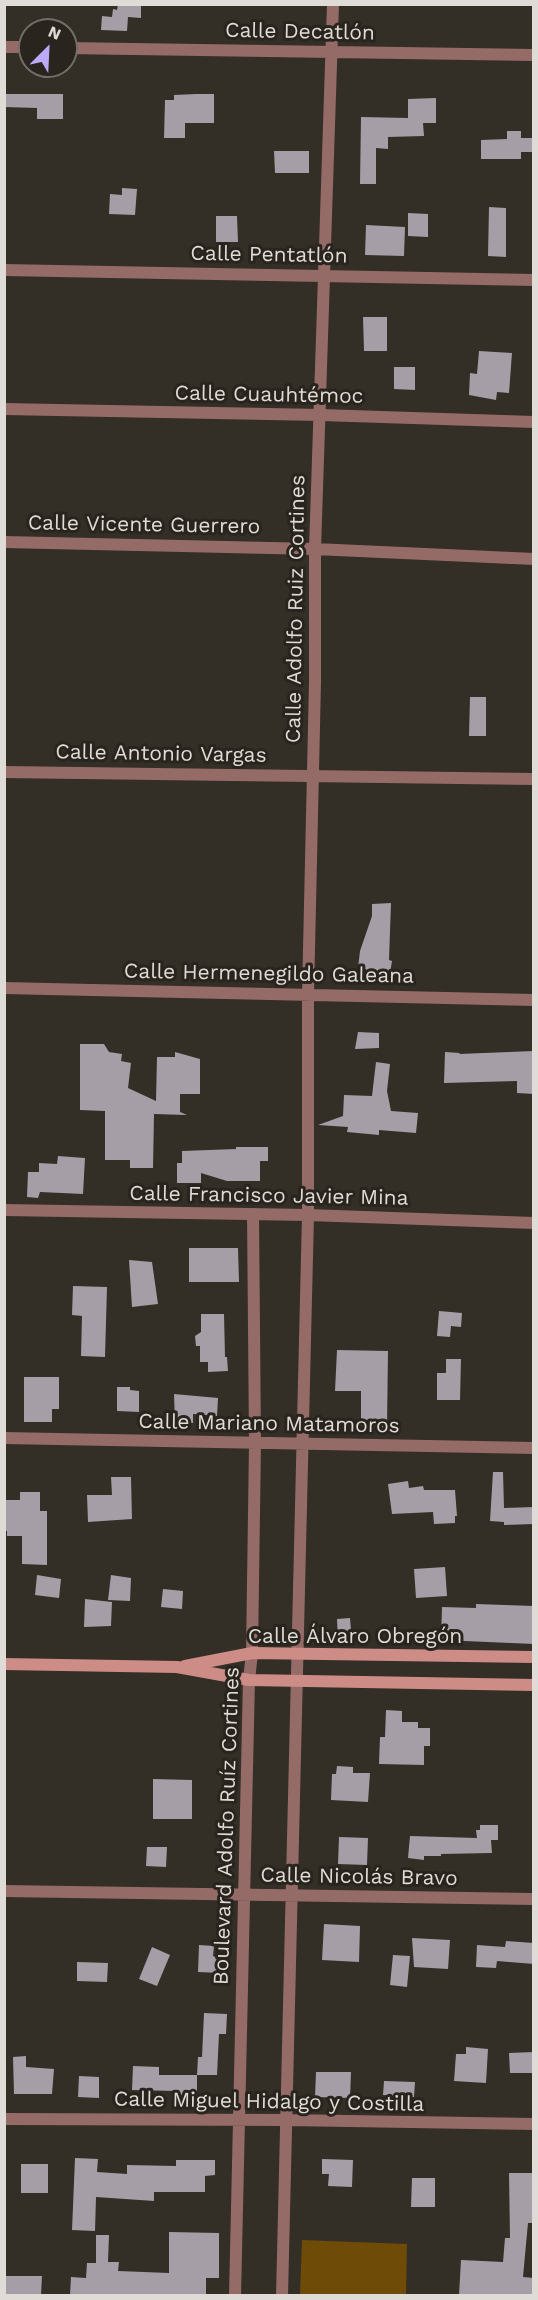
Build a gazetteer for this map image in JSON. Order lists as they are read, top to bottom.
{
  "streets": {
    "street": [
      "Calle Decatlón",
      "Calle Pentatlón",
      "Calle Cuauhtémoc",
      "Calle Vicente Guerrero",
      "Calle Adolfo Ruiz Cortines",
      "Calle Antonio Vargas",
      "Calle Hermenegildo Galeana",
      "Calle Francisco Javier Mina",
      "Calle Mariano Matamoros",
      "Calle Álvaro Obregón",
      "Boulevard Adolfo Ruíz Cortines",
      "Calle Nicolás Bravo",
      "Calle Miguel Hidalgo y Costilla"
    ]
  },
  "crossings": [
    ["Calle Decatlón", "Calle Adolfo Ruiz Cortines"],
    ["Calle Pentatlón", "Calle Adolfo Ruiz Cortines"],
    ["Calle Cuauhtémoc", "Calle Adolfo Ruiz Cortines"],
    ["Calle Vicente Guerrero", "Calle Adolfo Ruiz Cortines"],
    ["Calle Adolfo Ruiz Cortines", "Calle Antonio Vargas"],
    ["Calle Adolfo Ruiz Cortines", "Calle Hermenegildo Galeana"],
    ["Calle Adolfo Ruiz Cortines", "Calle Francisco Javier Mina"],
    ["Calle Adolfo Ruiz Cortines", "Calle Mariano Matamoros"],
    ["Calle Adolfo Ruiz Cortines", "Calle Álvaro Obregón"],
    ["Calle Francisco Javier Mina", "Boulevard Adolfo Ruíz Cortines"],
    ["Calle Mariano Matamoros", "Boulevard Adolfo Ruíz Cortines"],
    ["Calle Álvaro Obregón", "Boulevard Adolfo Ruíz Cortines"],
    ["Boulevard Adolfo Ruíz Cortines", "Calle Nicolás Bravo"],
    ["Boulevard Adolfo Ruíz Cortines", "Calle Miguel Hidalgo y Costilla"]
  ],
  "north": "top right"
}
